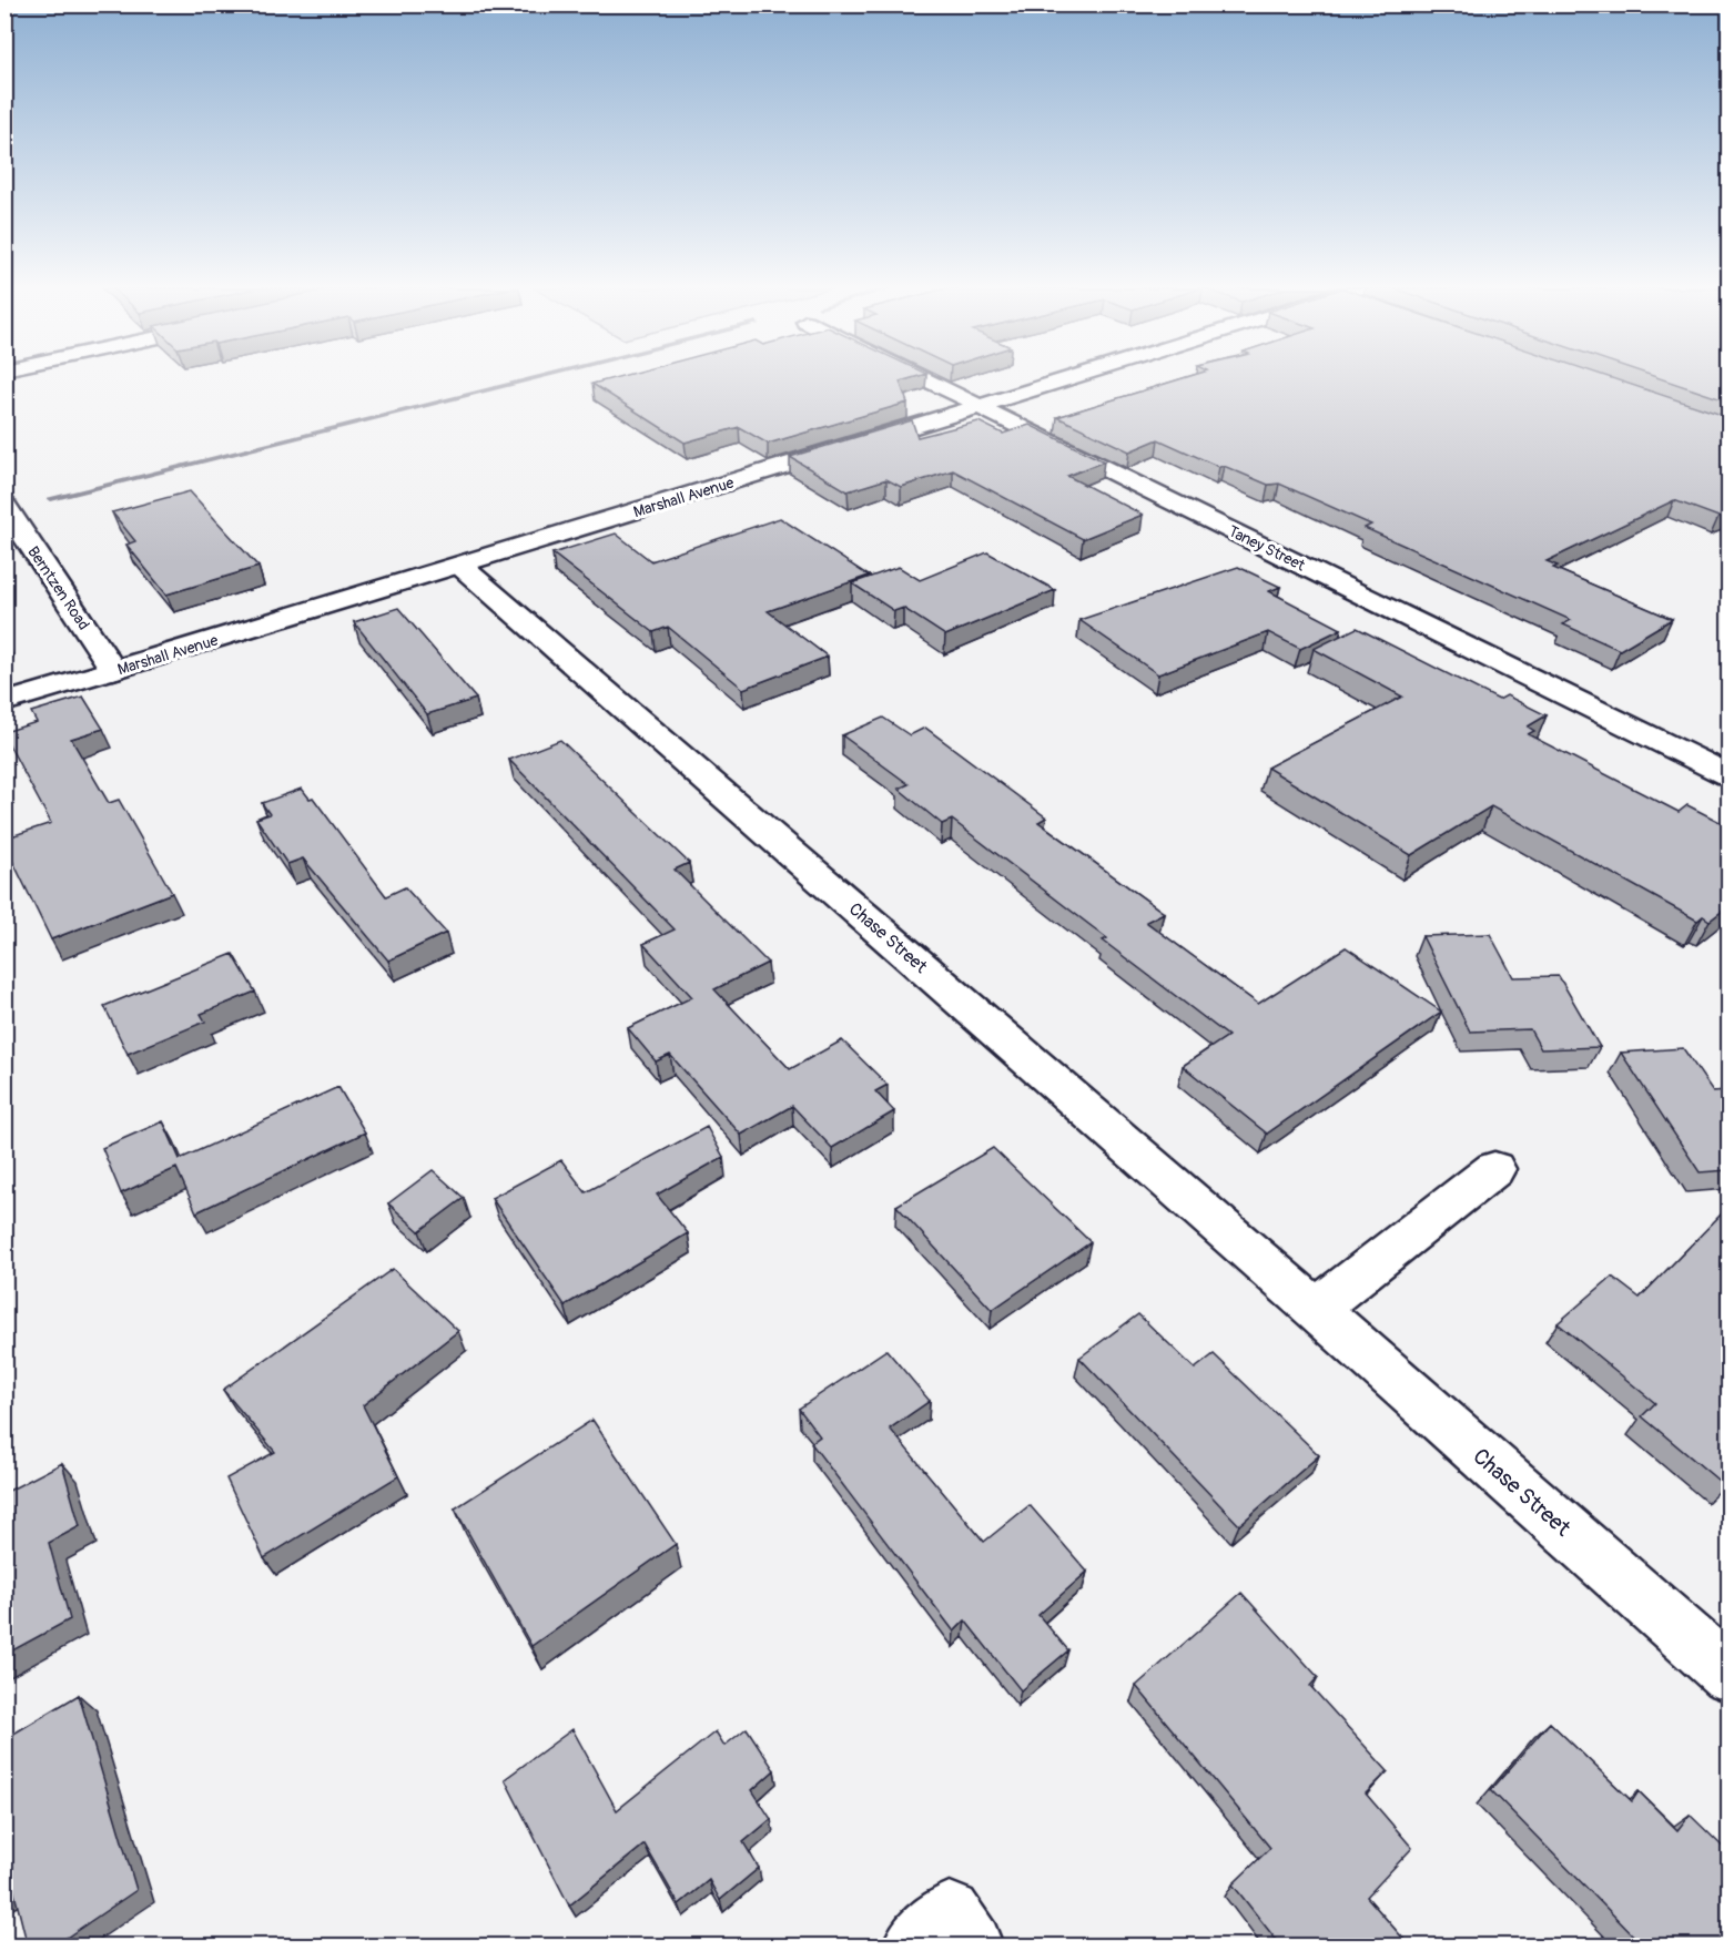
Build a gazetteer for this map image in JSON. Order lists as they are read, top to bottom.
{
  "streets": {
    "street": [
      "Marshall Avenue",
      "Taney Street",
      "Berntzen Road",
      "Chase Street"
    ]
  },
  "crossings": [
    ["Marshall Avenue", "Taney Street"],
    ["Marshall Avenue", "Berntzen Road"],
    ["Marshall Avenue", "Chase Street"]
  ]
}
